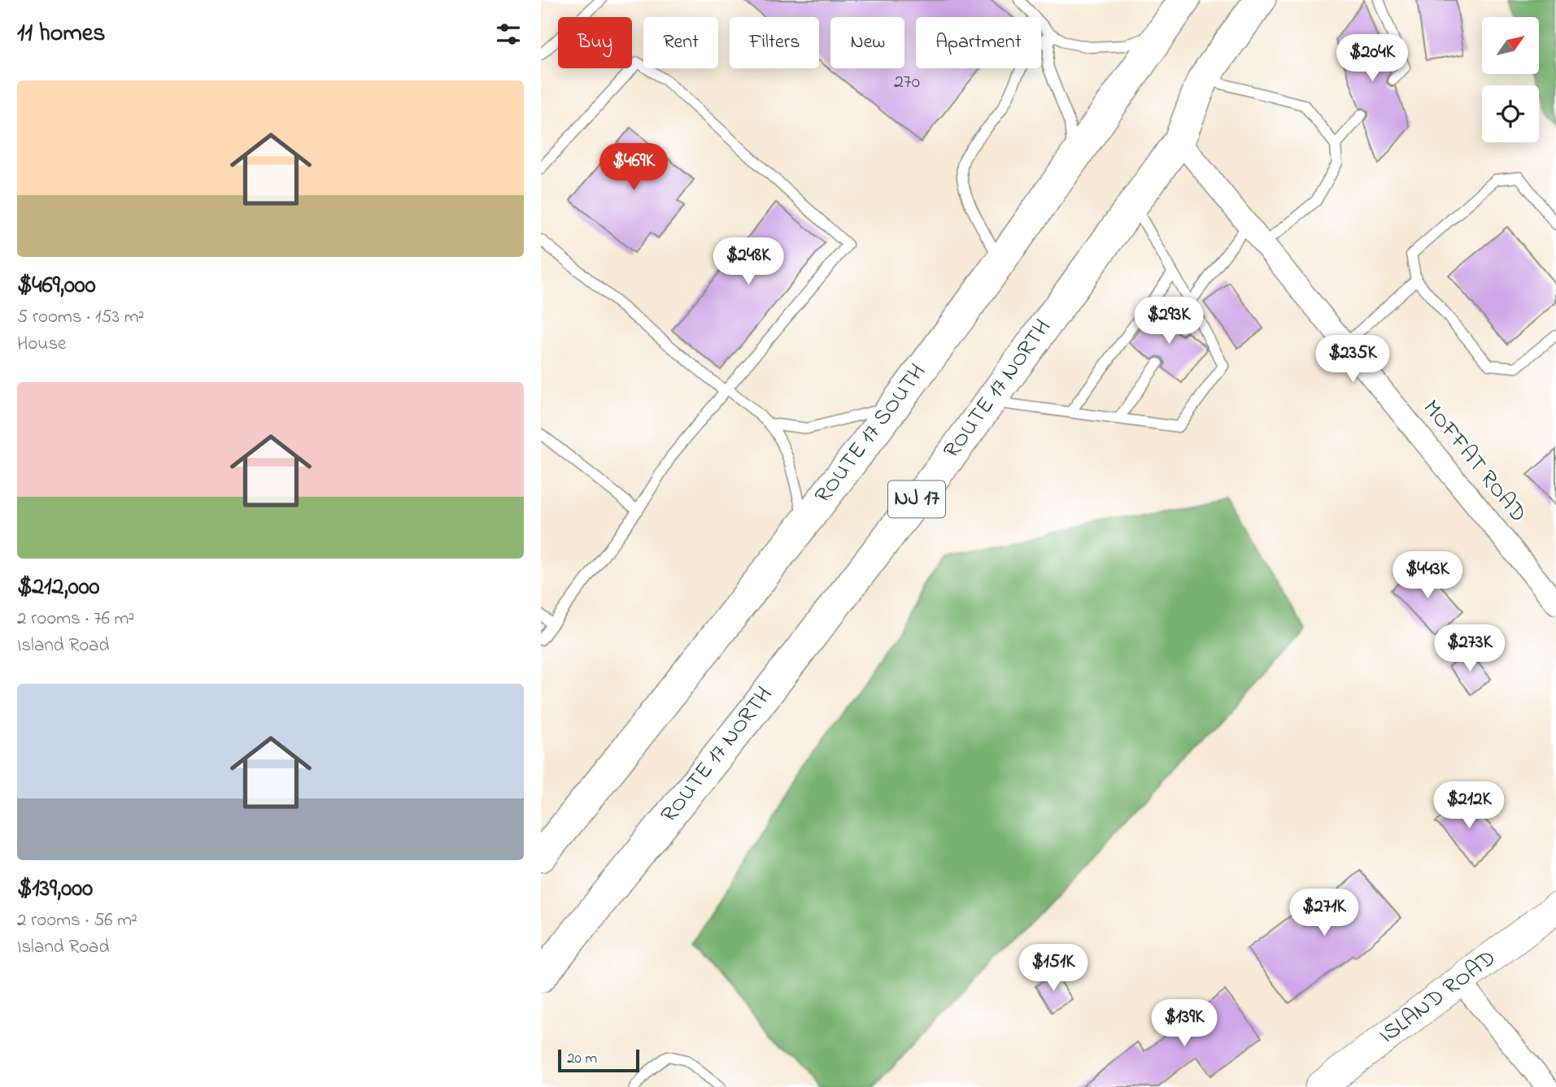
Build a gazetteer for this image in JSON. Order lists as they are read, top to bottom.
{
  "streets": {
    "highway": ["ROUTE 17 NORTH", "ROUTE 17 SOUTH", "NJ 17"],
    "main road": ["ISLAND ROAD"],
    "street": ["MOFFAT ROAD"]
  },
  "crossings": [
    ["ROUTE 17 NORTH", "MOFFAT ROAD"]
  ],
  "house_numbers": ["270"],
  "scale_bar": "20 m",
  "north": "top right",
  "page": {
    "heading": "11 homes",
    "chip": [
      "Buy",
      "Rent",
      "Filters",
      "New",
      "Apartment"
    ],
    "price": [
      "$204K",
      "$469K",
      "$248K",
      "$293K",
      "$235K",
      "$443K",
      "$273K",
      "$212K",
      "$271K",
      "$151K",
      "$139K"
    ],
    "list": [
      {
        "name": "$469,000",
        "note": "5 rooms · 153 m² · House"
      },
      {
        "name": "$212,000",
        "note": "2 rooms · 76 m² · Island Road"
      },
      {
        "name": "$139,000",
        "note": "2 rooms · 56 m² · Island Road"
      }
    ],
    "scale": "20 m"
  }
}
